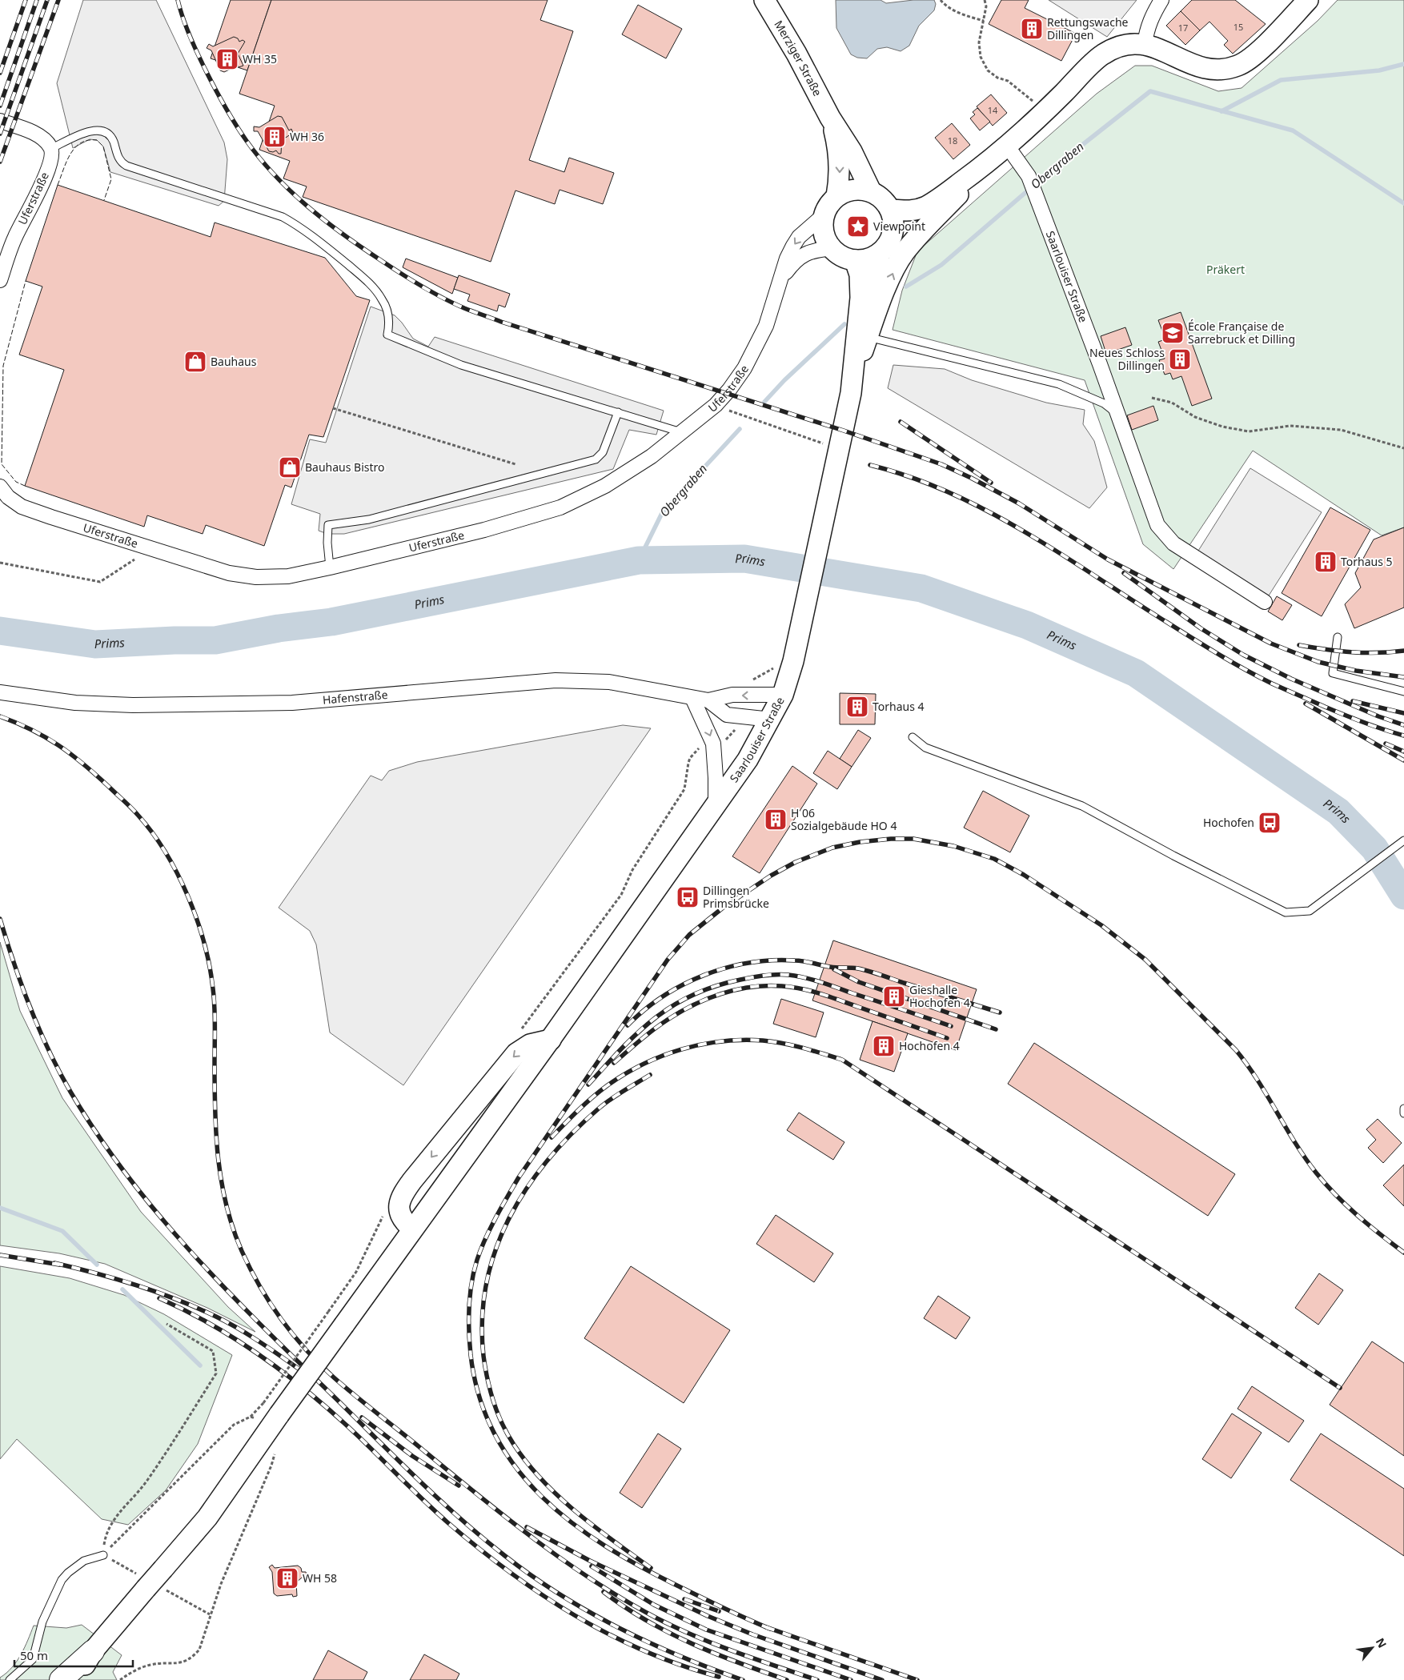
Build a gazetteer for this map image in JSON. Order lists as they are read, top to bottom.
{
  "streets": {
    "main road": ["Merziger Straße", "Saarlouiser Straße"],
    "street": ["Uferstraße", "Hafenstraße"]
  },
  "crossings": [
    ["Merziger Straße", "Uferstraße"],
    ["Merziger Straße", "Saarlouiser Straße"],
    ["Uferstraße", "Saarlouiser Straße"],
    ["Saarlouiser Straße", "Hafenstraße"]
  ],
  "water": ["Obergraben", "Prims"],
  "parks": ["Präkert"],
  "places": {
    "building": [
      "Rettungswache Dillingen",
      "WH 35",
      "WH 36",
      "Neues Schloss Dillingen",
      "Torhaus 5",
      "Torhaus 4",
      "H 06 Sozialgebäude HO 4",
      "Gieshalle Hochofen 4",
      "Hochofen 4",
      "WH 58"
    ],
    "place": ["Viewpoint"],
    "school or university": ["École Française de Sarrebruck et Dilling"],
    "shop": ["Bauhaus", "Bauhaus Bistro"],
    "bus stop": ["Hochofen", "Dillingen Primsbrücke"]
  },
  "house_numbers": [
    "15",
    "17",
    "14",
    "18"
  ],
  "scale_bar": "50 m",
  "north": "top right"
}
